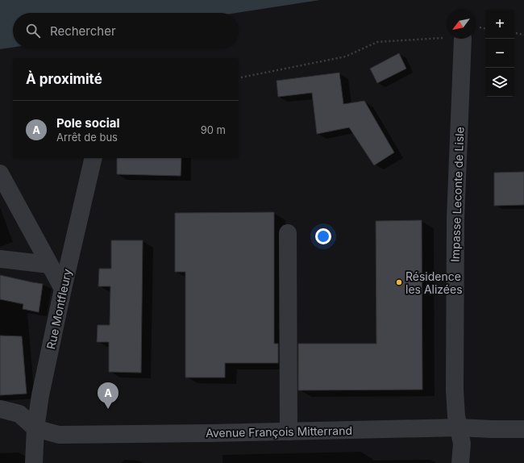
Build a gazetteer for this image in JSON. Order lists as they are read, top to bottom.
{
  "streets": {
    "street": ["Impasse Leconte de Lisle", "Rue Montfleury", "Avenue François Mitterrand"]
  },
  "crossings": [
    ["Impasse Leconte de Lisle", "Avenue François Mitterrand"],
    ["Rue Montfleury", "Avenue François Mitterrand"]
  ],
  "places": ["Résidence les Alizées"],
  "north": "bottom left",
  "page": {
    "map_buttons": ["+", "−"],
    "search": "Rechercher",
    "heading": "À proximité",
    "list": [
      {
        "mark": "A",
        "name": "Pole social",
        "note": "Arrêt de bus",
        "value": "90 m"
      }
    ],
    "pins": "A"
  }
}
